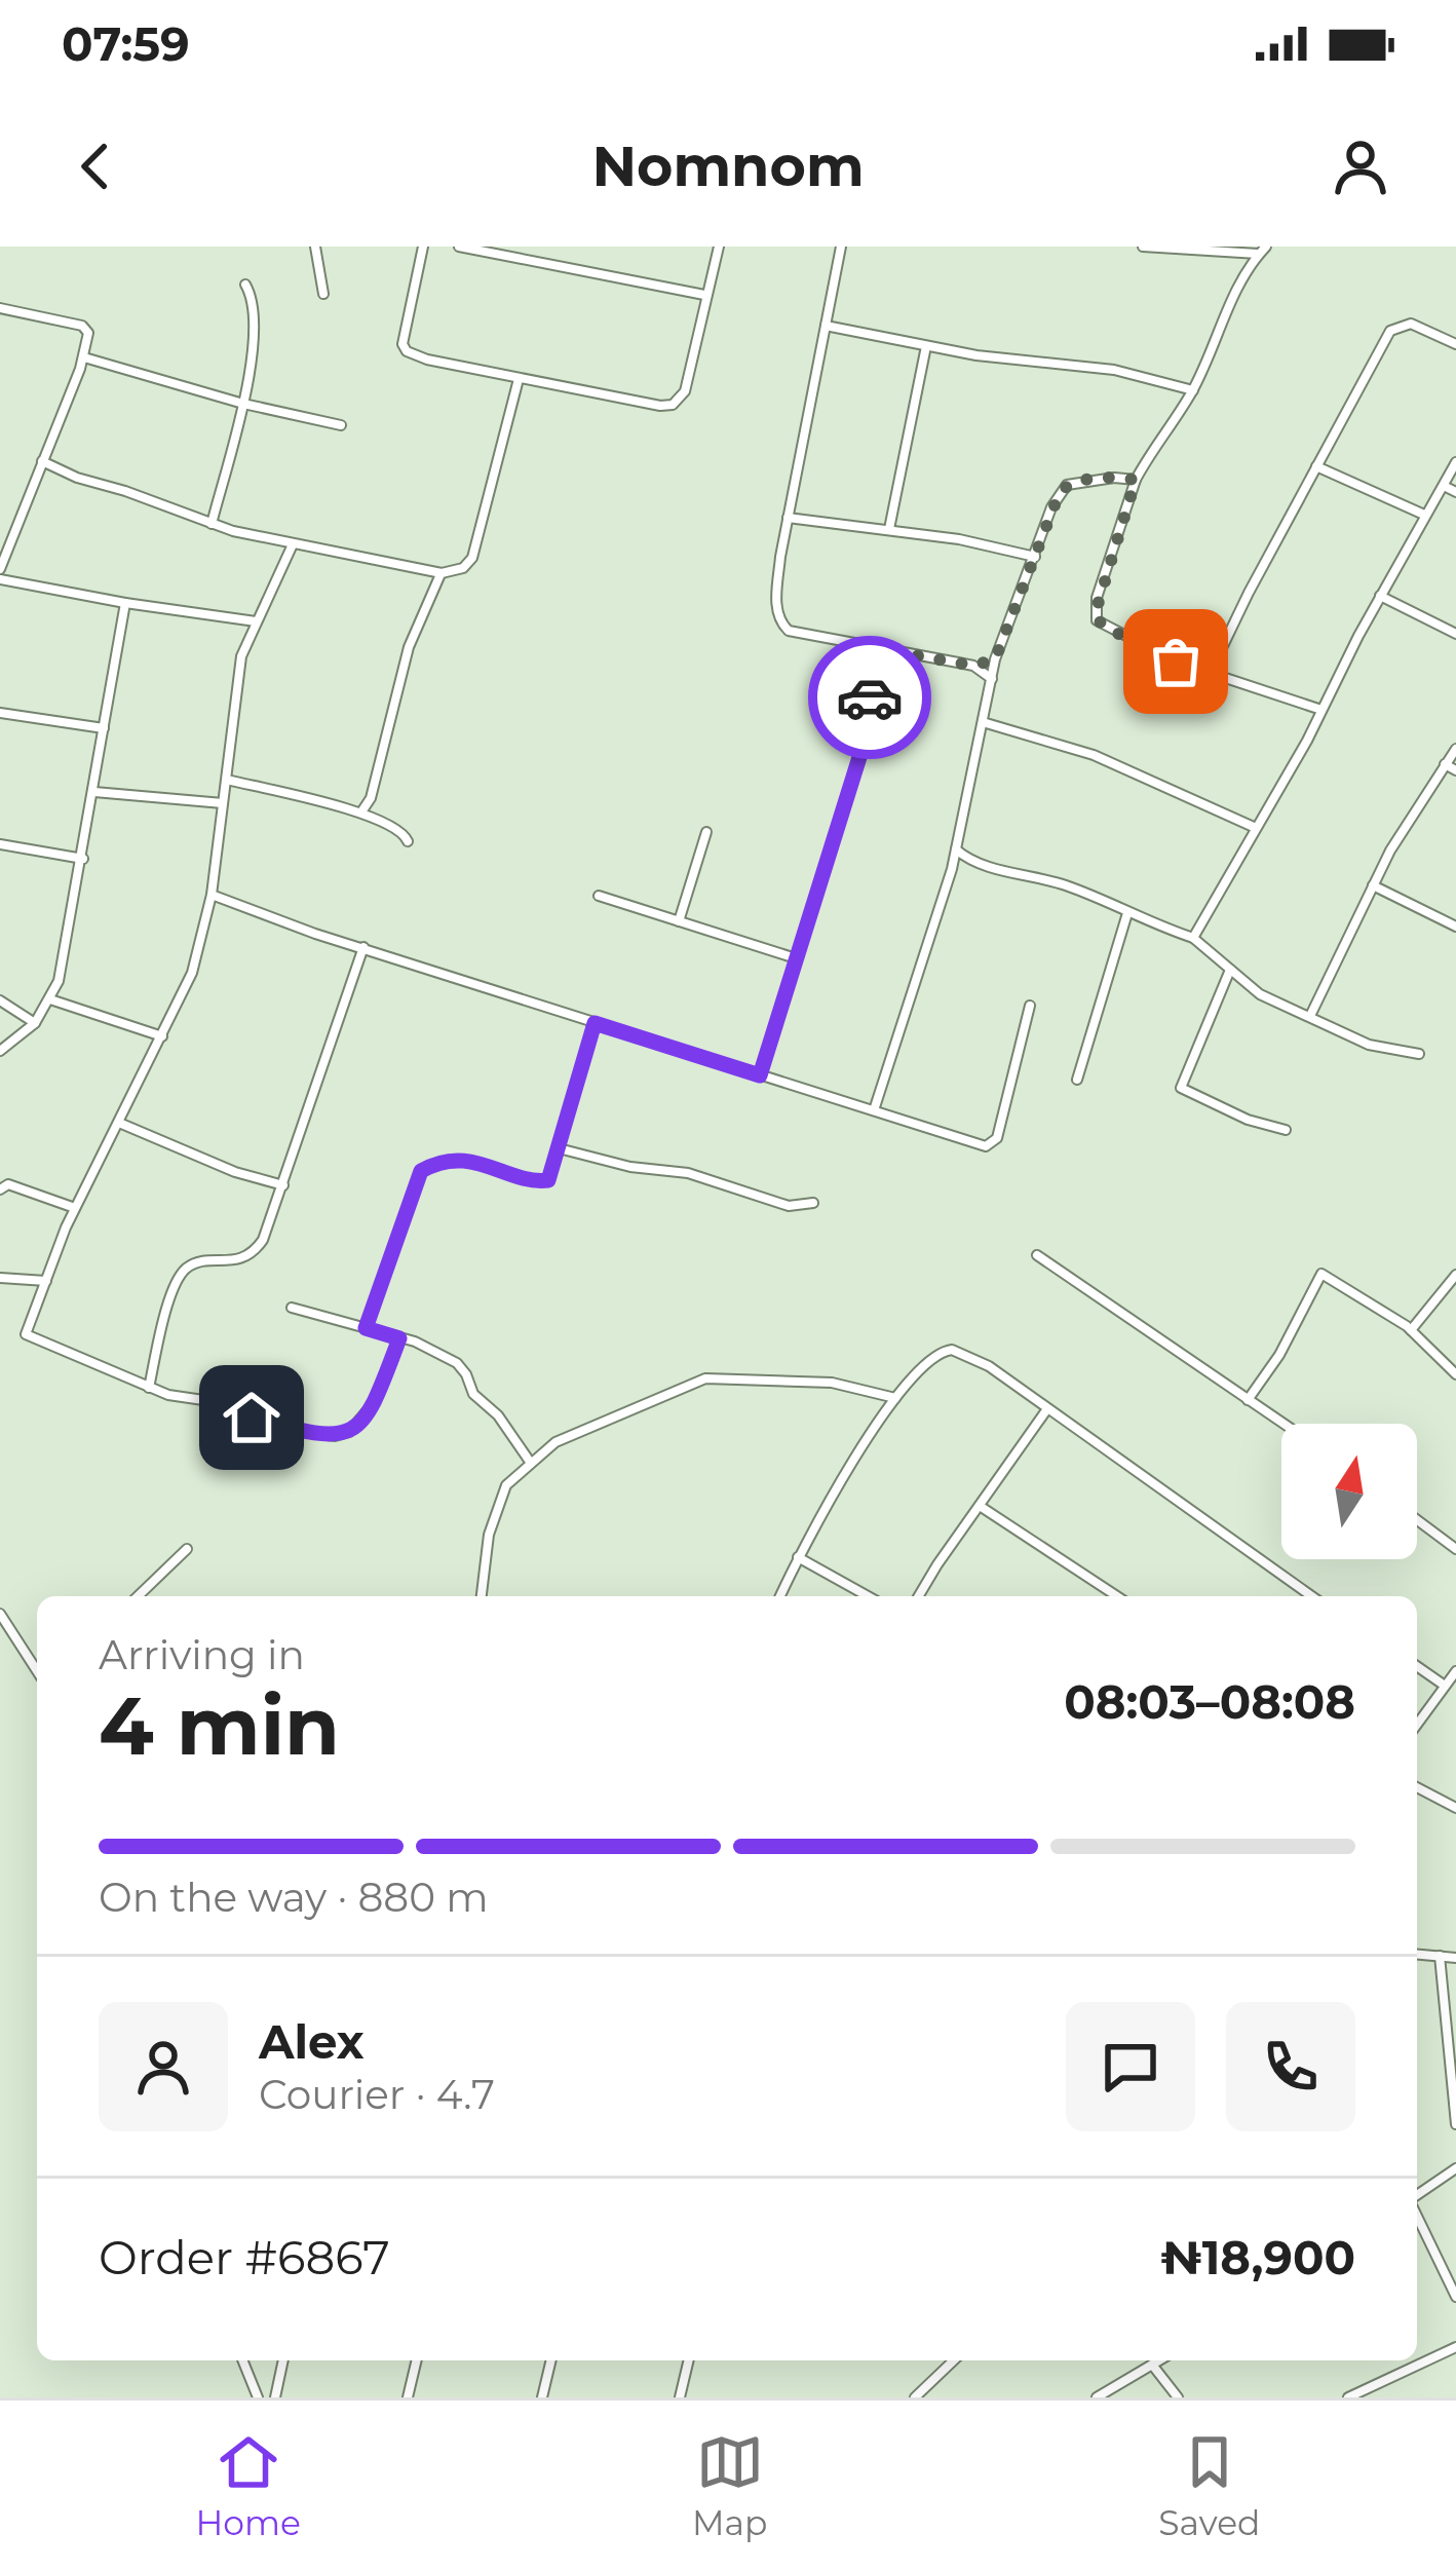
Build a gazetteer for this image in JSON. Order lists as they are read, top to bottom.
{
  "north": "top",
  "page": {
    "status": "07:59",
    "header": "Nomnom",
    "heading": ["4 min", "Arriving in", "08:03–08:08"],
    "panel": [
      "Alex",
      "Courier · 4.7",
      "Order #6867",
      "₦18,900"
    ],
    "bar": "On the way · 880 m",
    "tabs": ["Home", "Map", "Saved"]
  }
}
